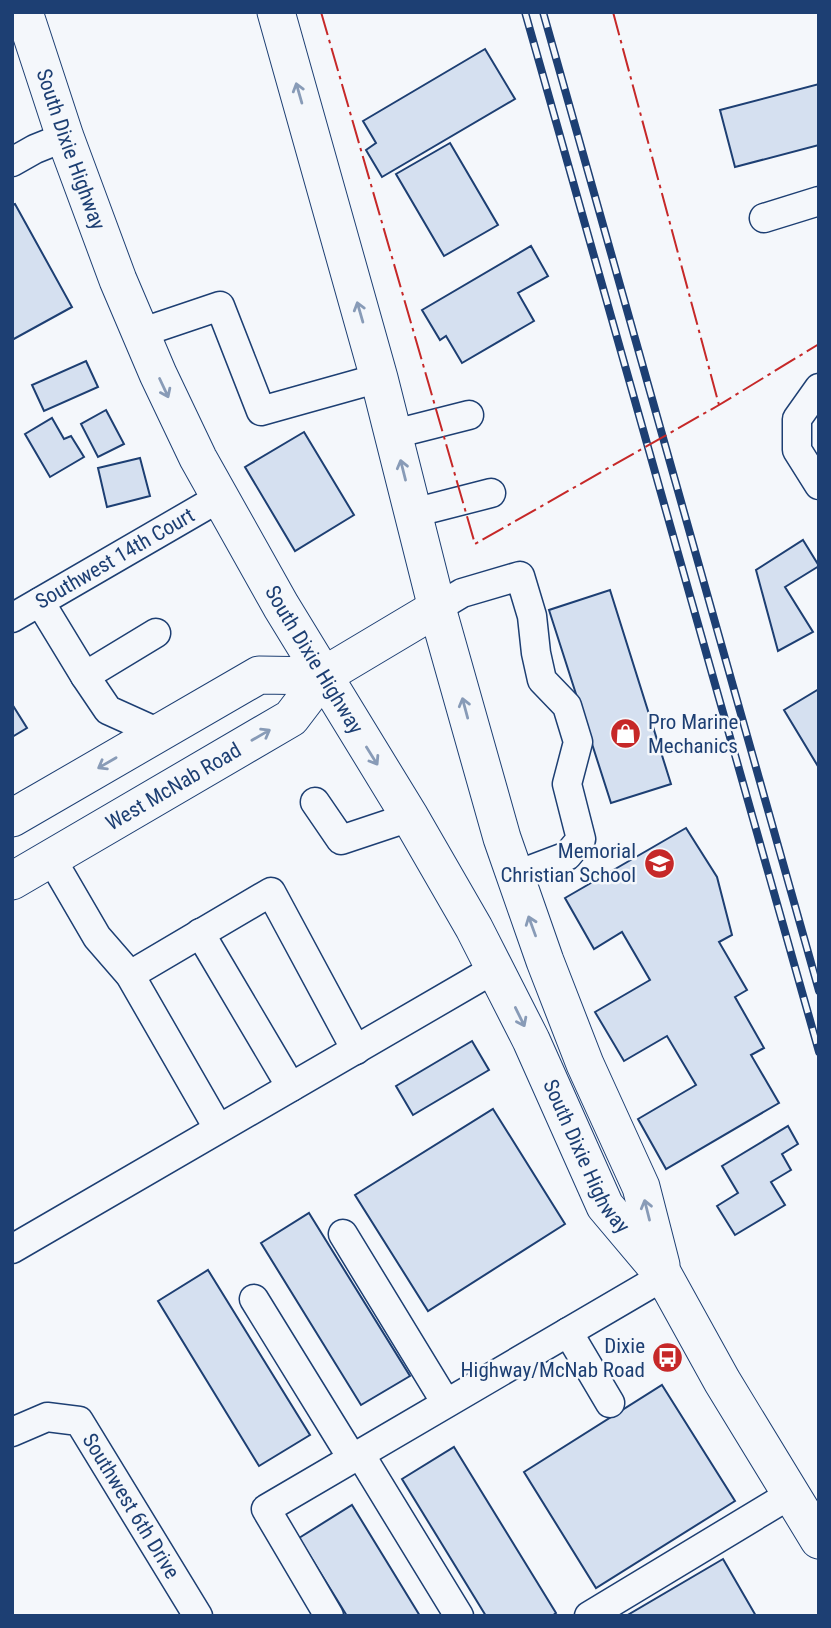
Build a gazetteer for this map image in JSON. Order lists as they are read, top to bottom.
{
  "streets": {
    "main road": ["South Dixie Highway", "West McNab Road"],
    "street": ["Southwest 14th Court", "Southwest 6th Drive"]
  },
  "crossings": [
    ["South Dixie Highway", "Southwest 14th Court"],
    ["South Dixie Highway", "West McNab Road"]
  ],
  "places": {
    "shop": ["Pro Marine Mechanics"],
    "school or university": ["Memorial Christian School"],
    "bus stop": ["Dixie Highway/McNab Road"]
  }
}
